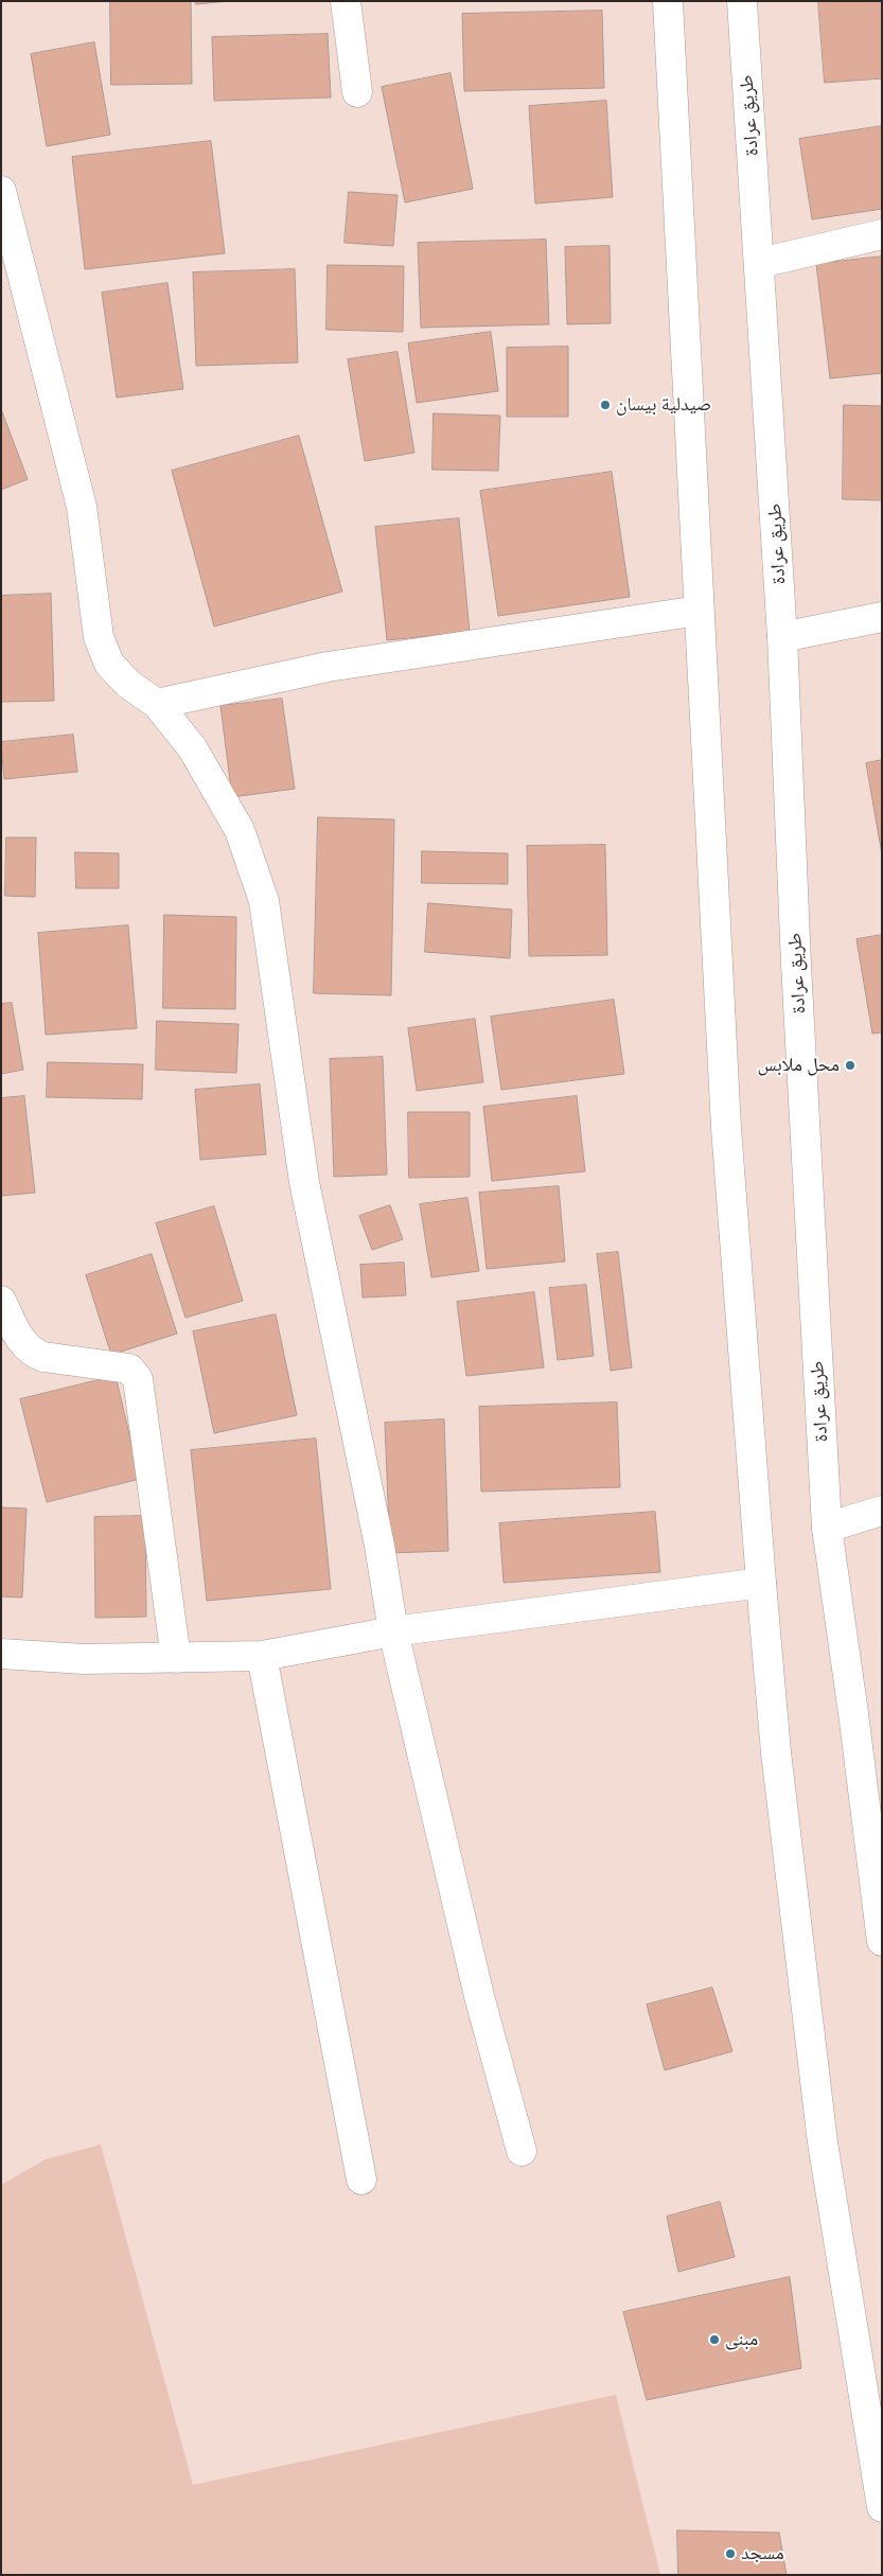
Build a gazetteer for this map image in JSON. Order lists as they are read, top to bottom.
{
  "streets": {
    "street": ["طريق عرادة"]
  },
  "places": [
    "صيدلية بيسان",
    "محل ملابس",
    "مبنى",
    "مسجد"
  ]
}
